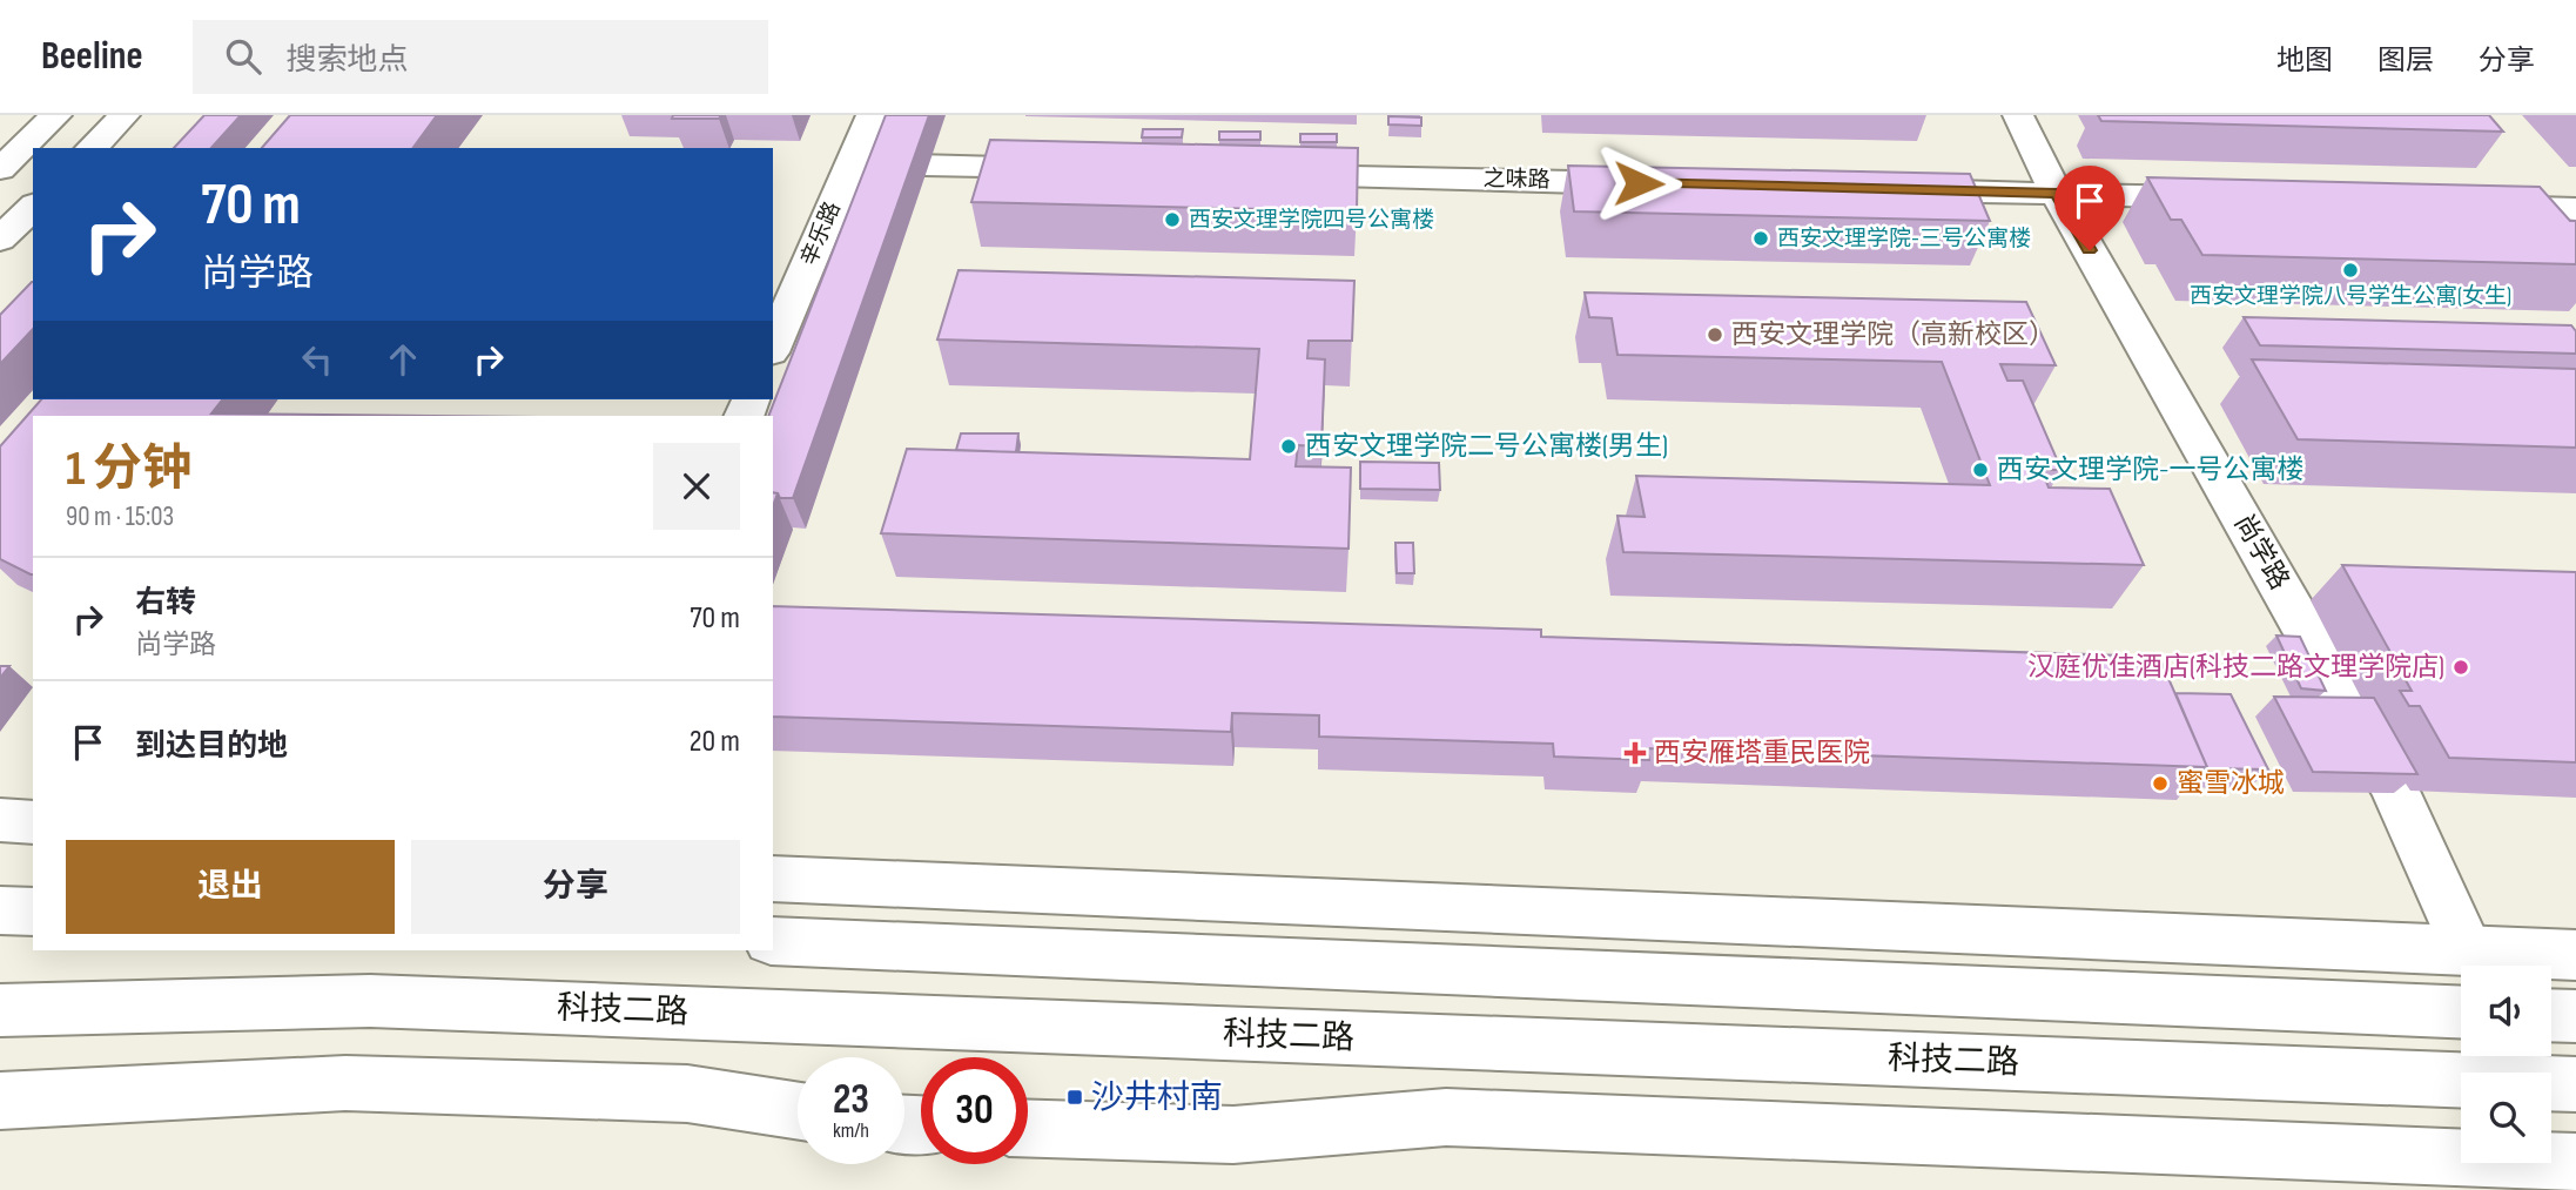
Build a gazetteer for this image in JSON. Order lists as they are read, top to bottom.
{
  "streets": {
    "street": [
      "之味路",
      "辛乐路",
      "尚学路",
      "科技二路"
    ]
  },
  "places": {
    "other": [
      "西安文理学院四号公寓楼",
      "西安文理学院-三号公寓楼",
      "西安文理学院八号学生公寓(女生)",
      "西安文理学院（高新校区）",
      "西安文理学院二号公寓楼(男生)",
      "西安文理学院-一号公寓楼",
      "汉庭优佳酒店(科技二路文理学院店)",
      "蜜雪冰城"
    ],
    "health": ["西安雁塔重民医院"],
    "transit": ["沙井村南"]
  },
  "page": {
    "header": "Beeline",
    "search": "搜索地点",
    "nav": ["地图", "图层", "分享"],
    "turn": ["70 m", "尚学路"],
    "heading": ["1 分钟", "90 m · 15:03"],
    "list": [
      {
        "name": "右转",
        "note": "尚学路",
        "value": "70 m"
      },
      {
        "name": "到达目的地",
        "value": "20 m"
      }
    ],
    "buttons": ["退出", "分享"],
    "speed": "23 km/h",
    "limit": "30"
  }
}
